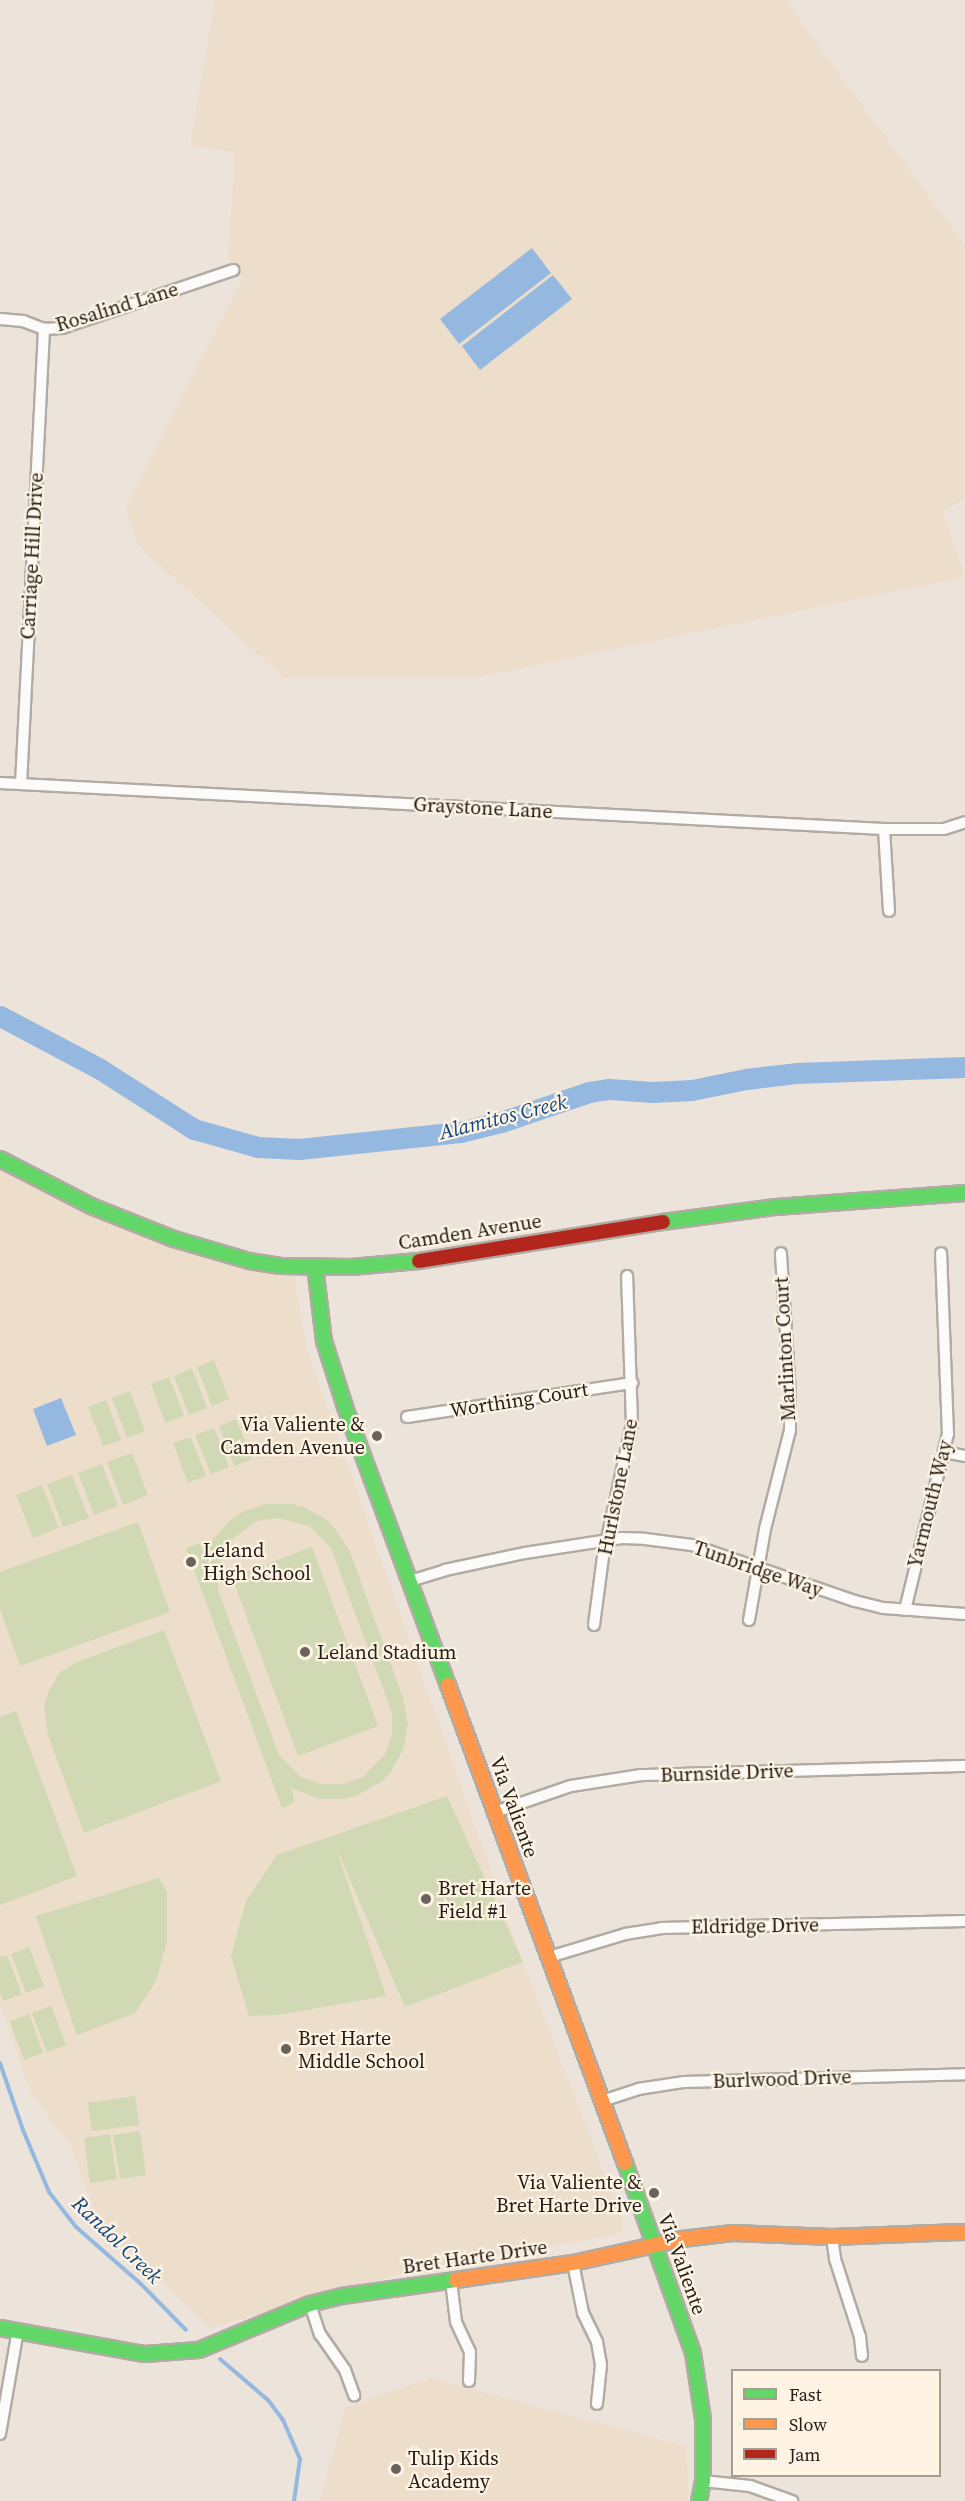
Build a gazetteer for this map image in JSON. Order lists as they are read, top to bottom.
{
  "streets": {
    "street": [
      "Rosalind Lane",
      "Carriage Hill Drive",
      "Graystone Lane",
      "Camden Avenue",
      "Marlinton Court",
      "Worthing Court",
      "Hurlstone Lane",
      "Yarmouth Way",
      "Tunbridge Way",
      "Burnside Drive",
      "Via Valiente",
      "Eldridge Drive",
      "Burlwood Drive",
      "Bret Harte Drive"
    ]
  },
  "crossings": [
    ["Rosalind Lane", "Carriage Hill Drive"],
    ["Carriage Hill Drive", "Graystone Lane"],
    ["Camden Avenue", "Via Valiente"],
    ["Marlinton Court", "Tunbridge Way"],
    ["Worthing Court", "Hurlstone Lane"],
    ["Hurlstone Lane", "Tunbridge Way"],
    ["Yarmouth Way", "Tunbridge Way"],
    ["Tunbridge Way", "Via Valiente"],
    ["Burnside Drive", "Via Valiente"],
    ["Via Valiente", "Eldridge Drive"],
    ["Via Valiente", "Burlwood Drive"],
    ["Via Valiente", "Bret Harte Drive"]
  ],
  "water": ["Alamitos Creek", "Randol Creek"],
  "places": [
    "Via Valiente & Camden Avenue",
    "Leland High School",
    "Leland Stadium",
    "Bret Harte Field #1",
    "Bret Harte Middle School",
    "Via Valiente & Bret Harte Drive",
    "Tulip Kids Academy"
  ],
  "legend": ["Fast", "Slow", "Jam"]
}
